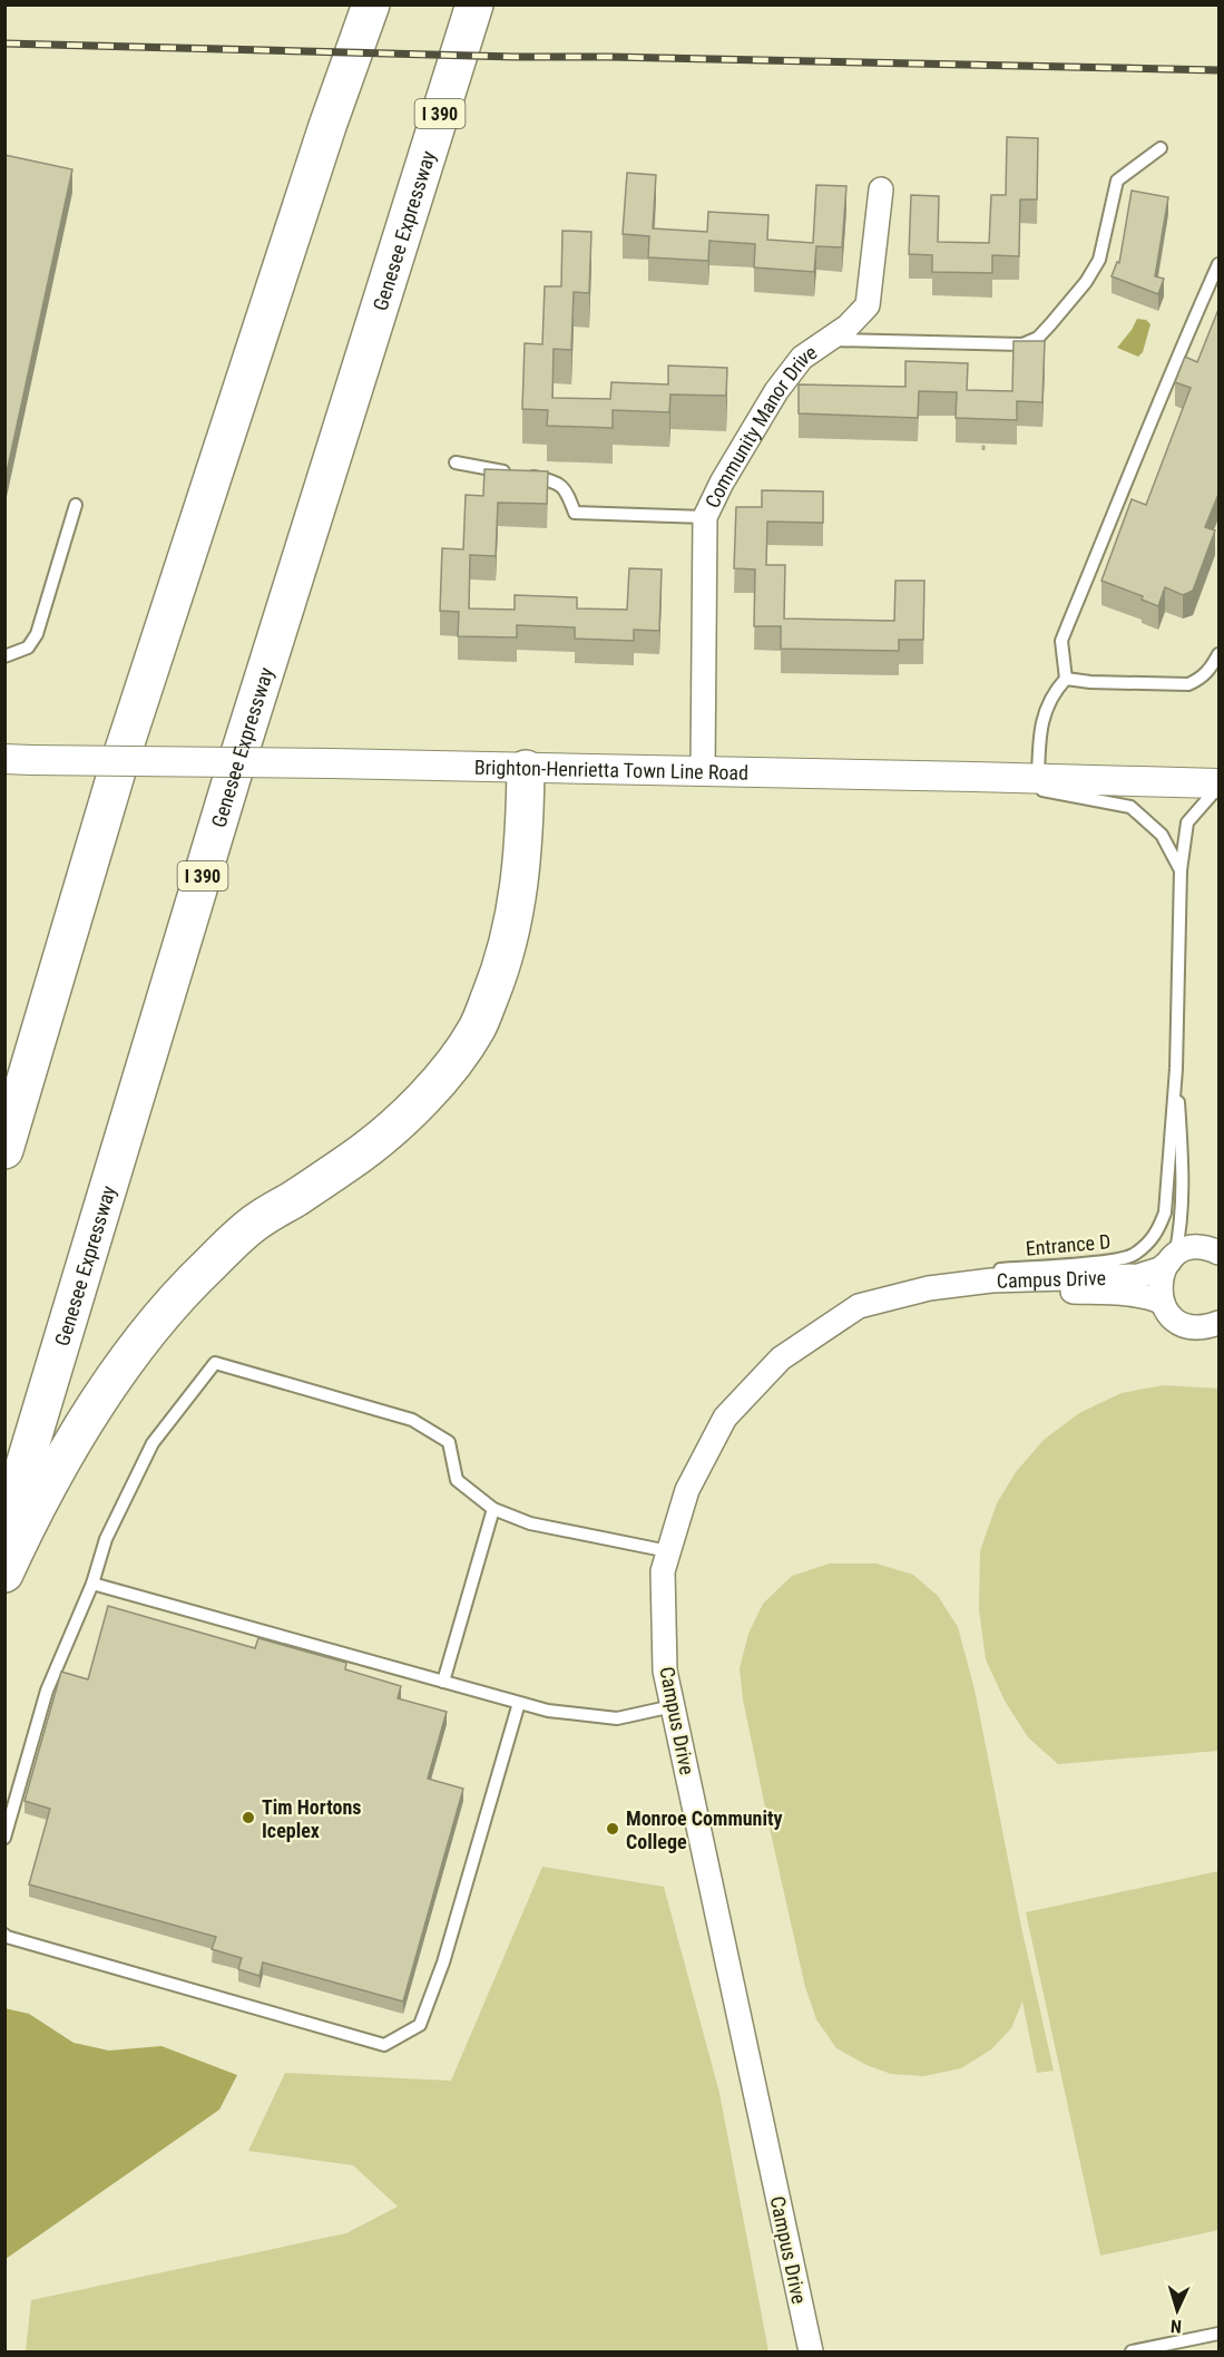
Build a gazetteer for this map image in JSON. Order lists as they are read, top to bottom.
{
  "streets": {
    "highway": ["I 390", "Genesee Expressway"],
    "street": ["Community Manor Drive", "Brighton-Henrietta Town Line Road", "Campus Drive"],
    "lane": ["Entrance D"]
  },
  "crossings": [
    ["Community Manor Drive", "Brighton-Henrietta Town Line Road"],
    ["Brighton-Henrietta Town Line Road", "Entrance D"],
    ["Entrance D", "Campus Drive"]
  ],
  "places": ["Tim Hortons Iceplex", "Monroe Community College"],
  "north": "bottom"
}
